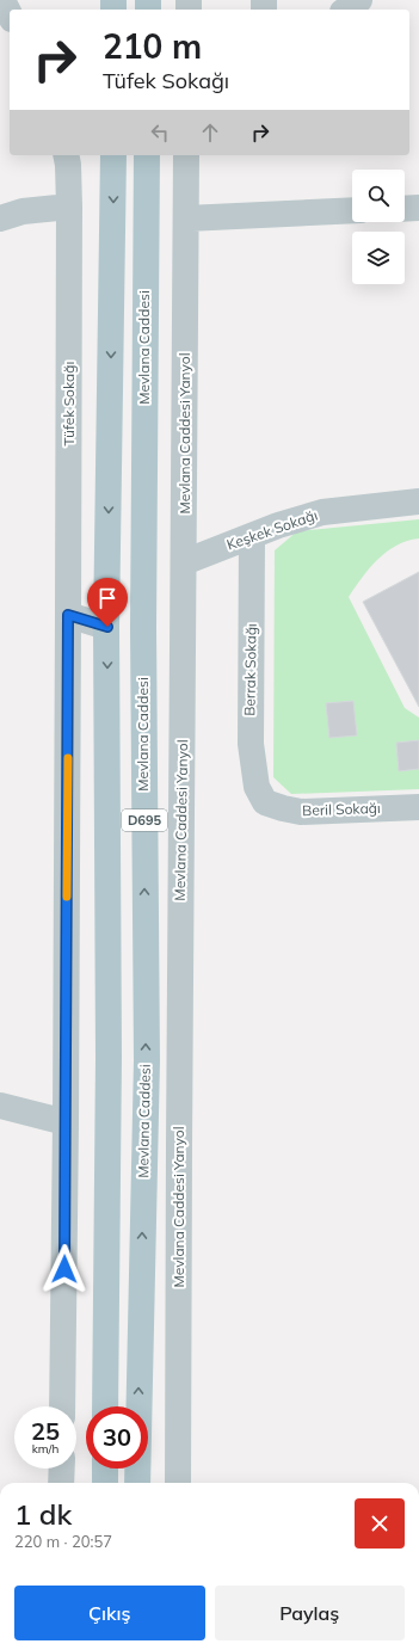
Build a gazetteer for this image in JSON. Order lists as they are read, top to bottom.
{
  "streets": {
    "main road": ["Mevlana Caddesi", "D695"],
    "street": [
      "Tüfek Sokağı",
      "Mevlana Caddesi Yanyol",
      "Keşkek Sokağı",
      "Berrak Sokağı",
      "Beril Sokağı"
    ]
  },
  "crossings": [
    ["Mevlana Caddesi Yanyol", "Keşkek Sokağı"],
    ["Keşkek Sokağı", "Berrak Sokağı"],
    ["Berrak Sokağı", "Beril Sokağı"]
  ],
  "page": {
    "turn": ["210 m", "Tüfek Sokağı"],
    "speed": "25 km/h",
    "limit": "30",
    "heading": ["1 dk", "220 m · 20:57"],
    "buttons": ["Çıkış", "Paylaş"]
  }
}
